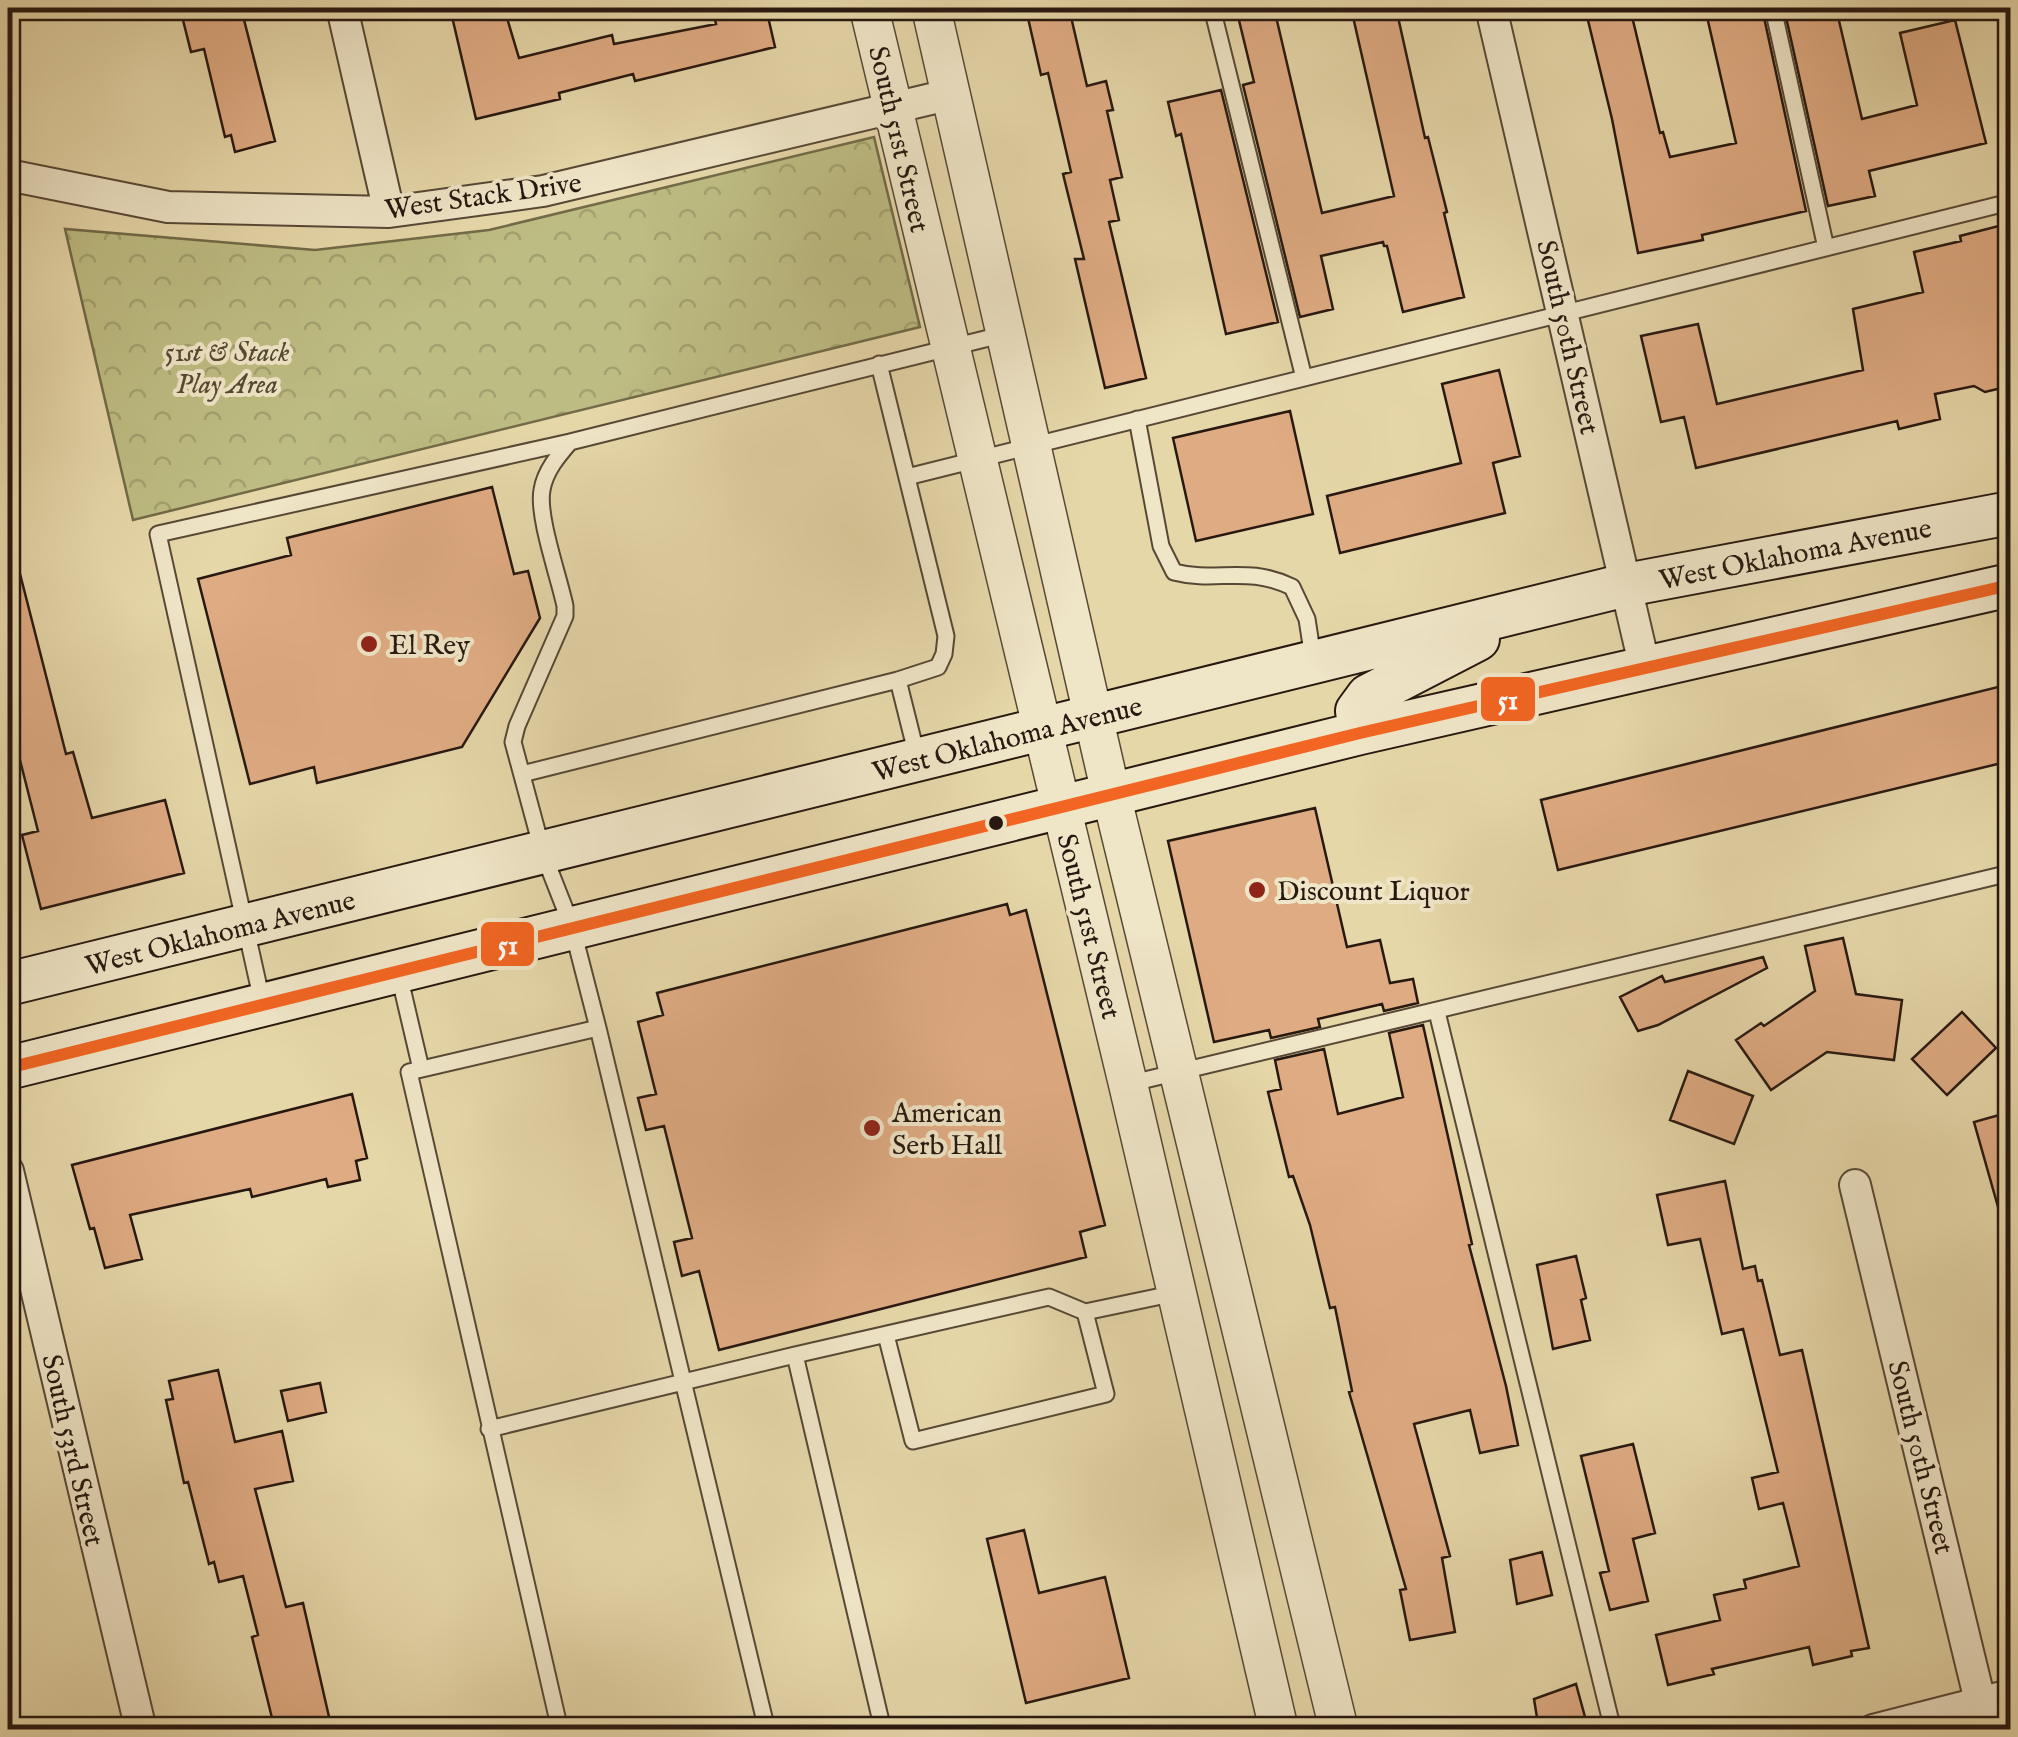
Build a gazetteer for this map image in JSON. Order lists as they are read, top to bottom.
{
  "streets": {
    "main road": ["West Oklahoma Avenue"],
    "street": [
      "South 51st Street",
      "West Stack Drive",
      "South 50th Street",
      "South 53rd Street"
    ]
  },
  "crossings": [
    ["South 51st Street", "West Stack Drive"],
    ["South 51st Street", "West Oklahoma Avenue"],
    ["South 50th Street", "West Oklahoma Avenue"]
  ],
  "parks": ["51st & Stack Play Area"],
  "places": ["El Rey", "Discount Liquor", "American Serb Hall"],
  "lines": ["transit line 51"]
}
